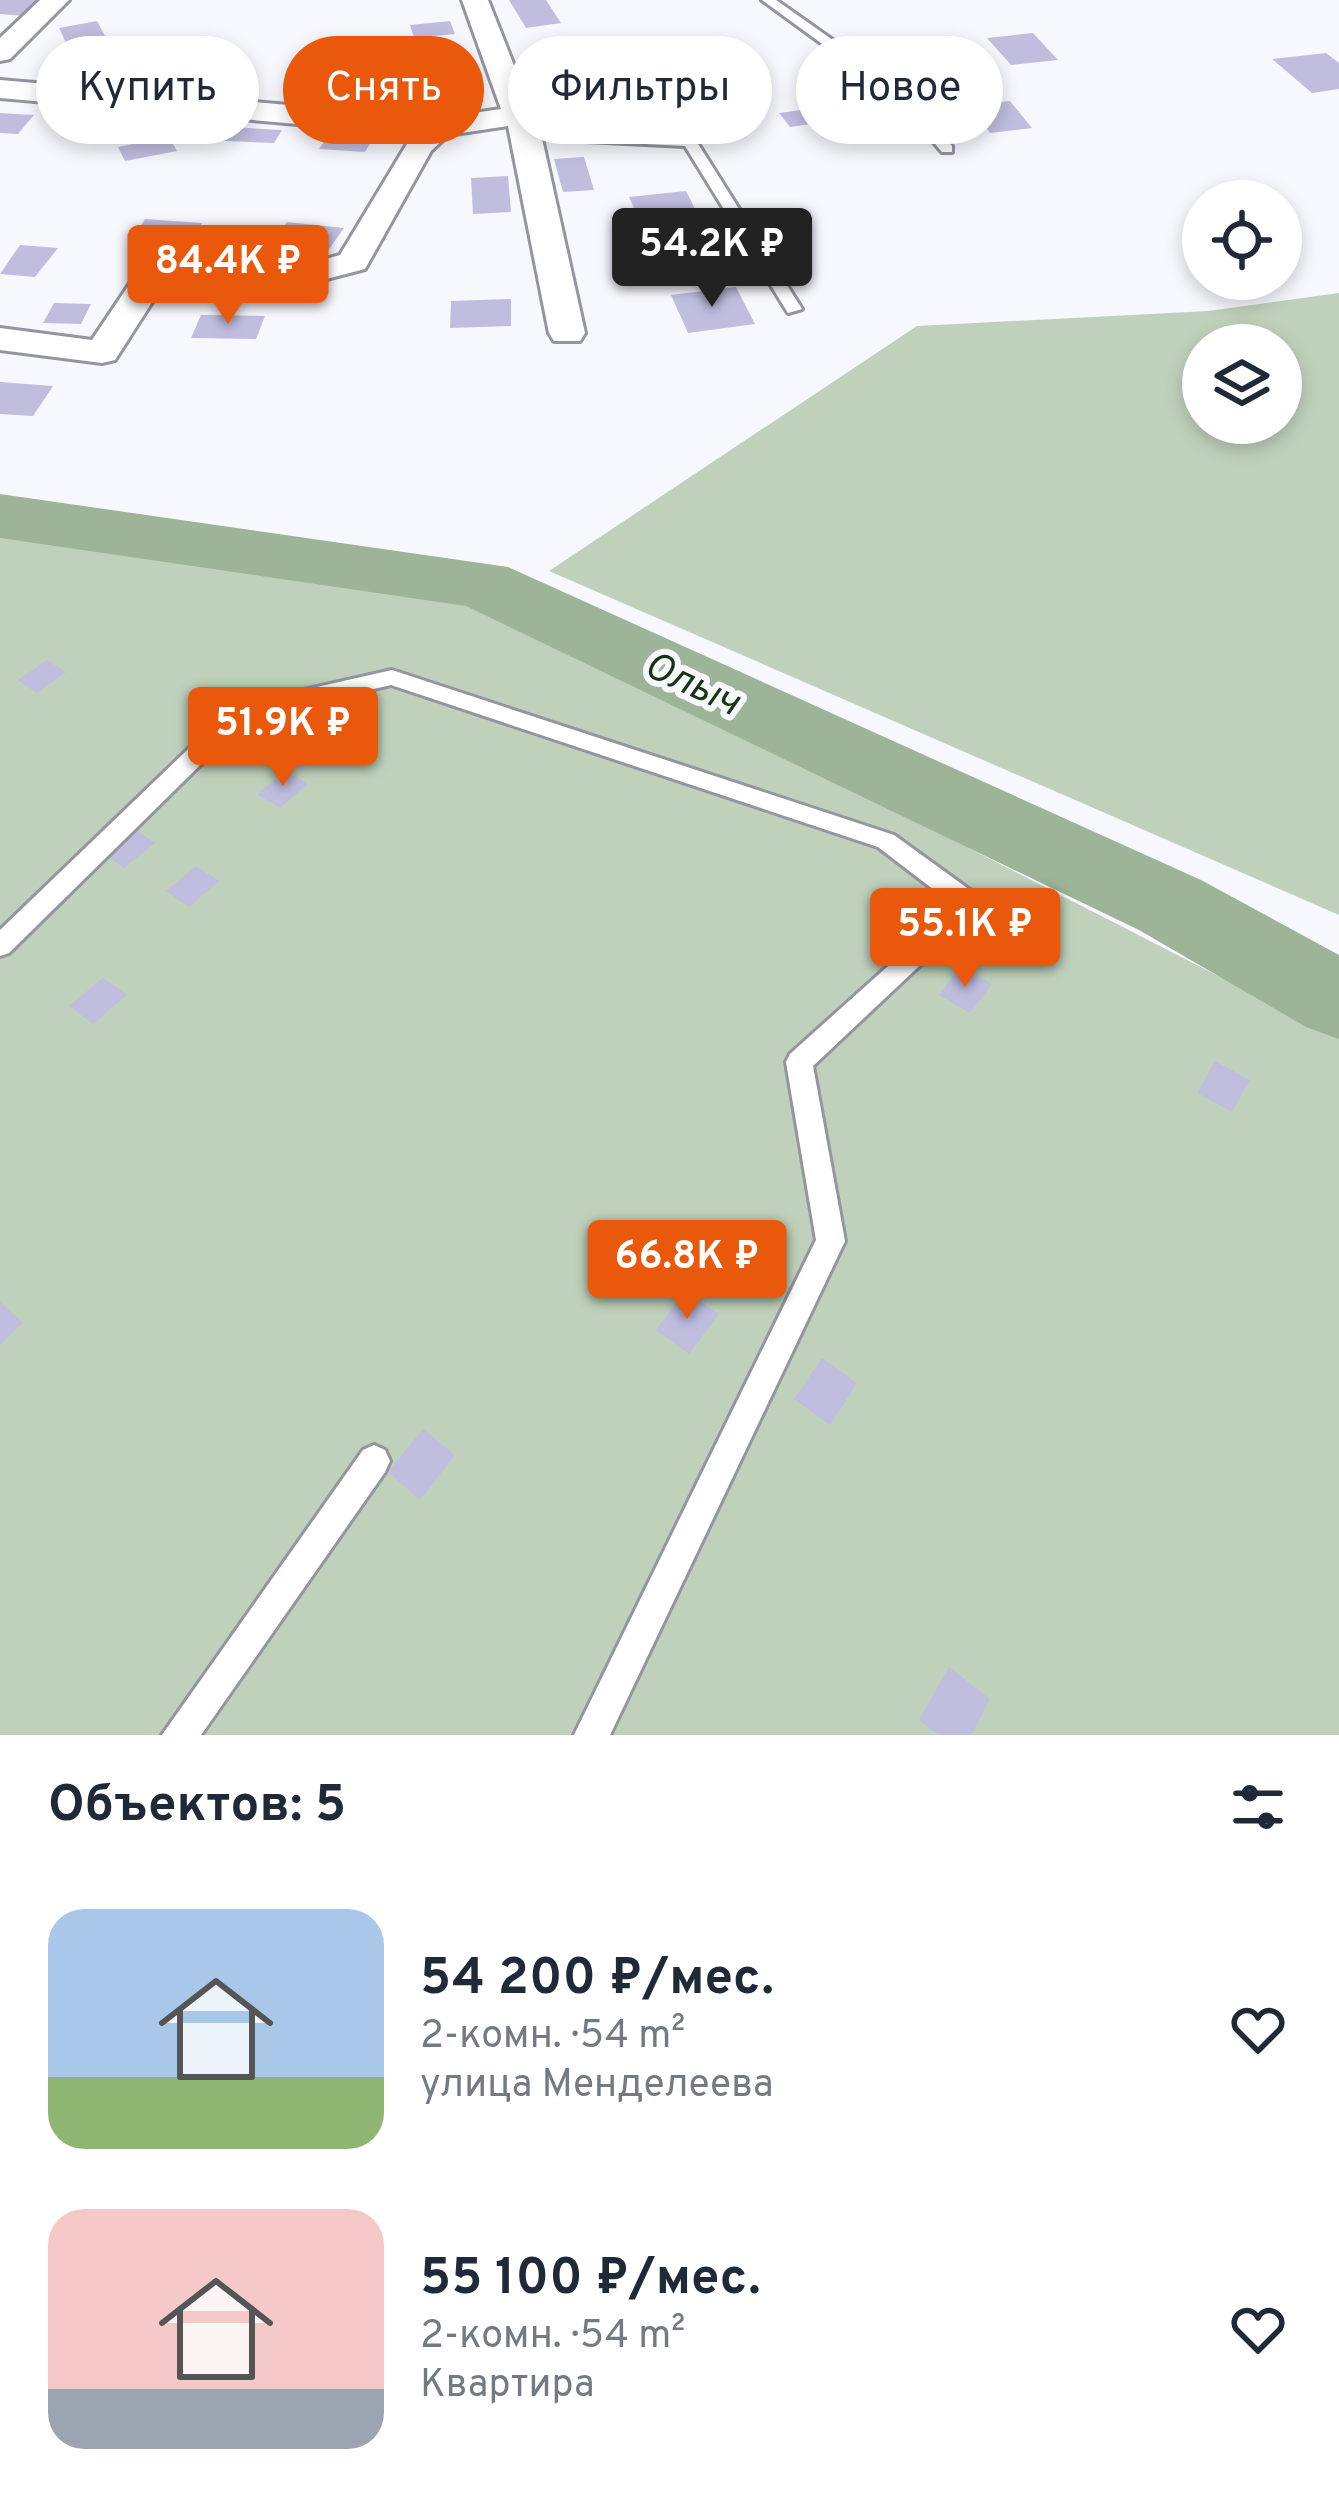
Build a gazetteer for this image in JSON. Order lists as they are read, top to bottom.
{
  "water": ["Олыч"],
  "page": {
    "chip": [
      "Купить",
      "Снять",
      "Фильтры",
      "Новое"
    ],
    "price": [
      "54.2K ₽",
      "84.4K ₽",
      "51.9K ₽",
      "55.1K ₽",
      "66.8K ₽"
    ],
    "heading": "Объектов: 5",
    "list": [
      {
        "name": "54 200 ₽/мес.",
        "note": "2-комн. · 54 m² · улица Менделеева"
      },
      {
        "name": "55 100 ₽/мес.",
        "note": "2-комн. · 54 m² · Квартира"
      }
    ]
  }
}
